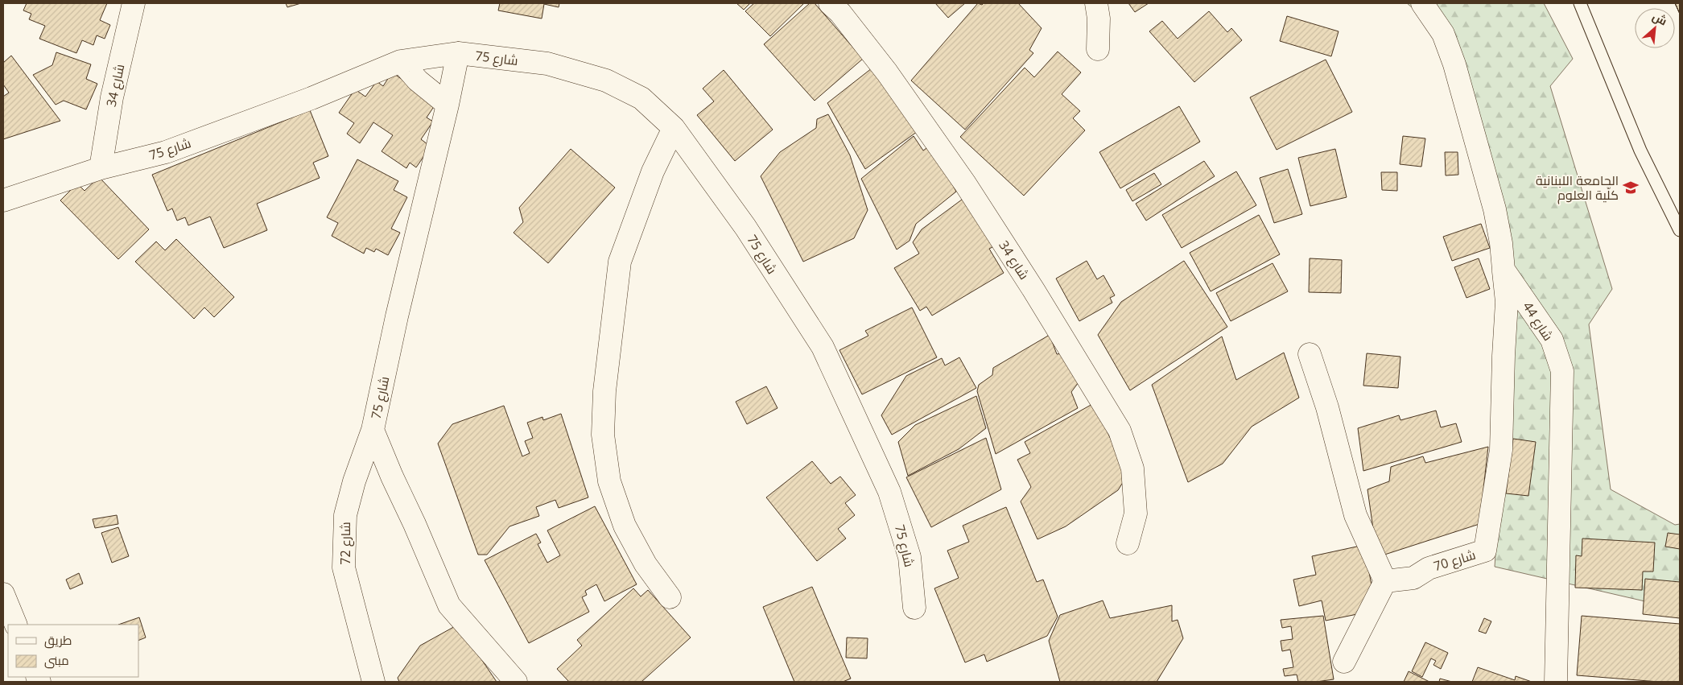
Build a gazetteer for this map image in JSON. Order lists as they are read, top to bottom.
{
  "streets": {
    "street": [
      "شارع 75",
      "شارع 34",
      "شارع 44",
      "شارع 72",
      "شارع 70"
    ]
  },
  "crossings": [
    ["شارع 75", "شارع 34"],
    ["شارع 75", "شارع 72"],
    ["شارع 44", "شارع 70"]
  ],
  "places": {
    "school or university": ["الجامعة اللبنانية كلّية العلوم"]
  },
  "legend": ["طريق", "مبنى"],
  "north": "top right"
}
